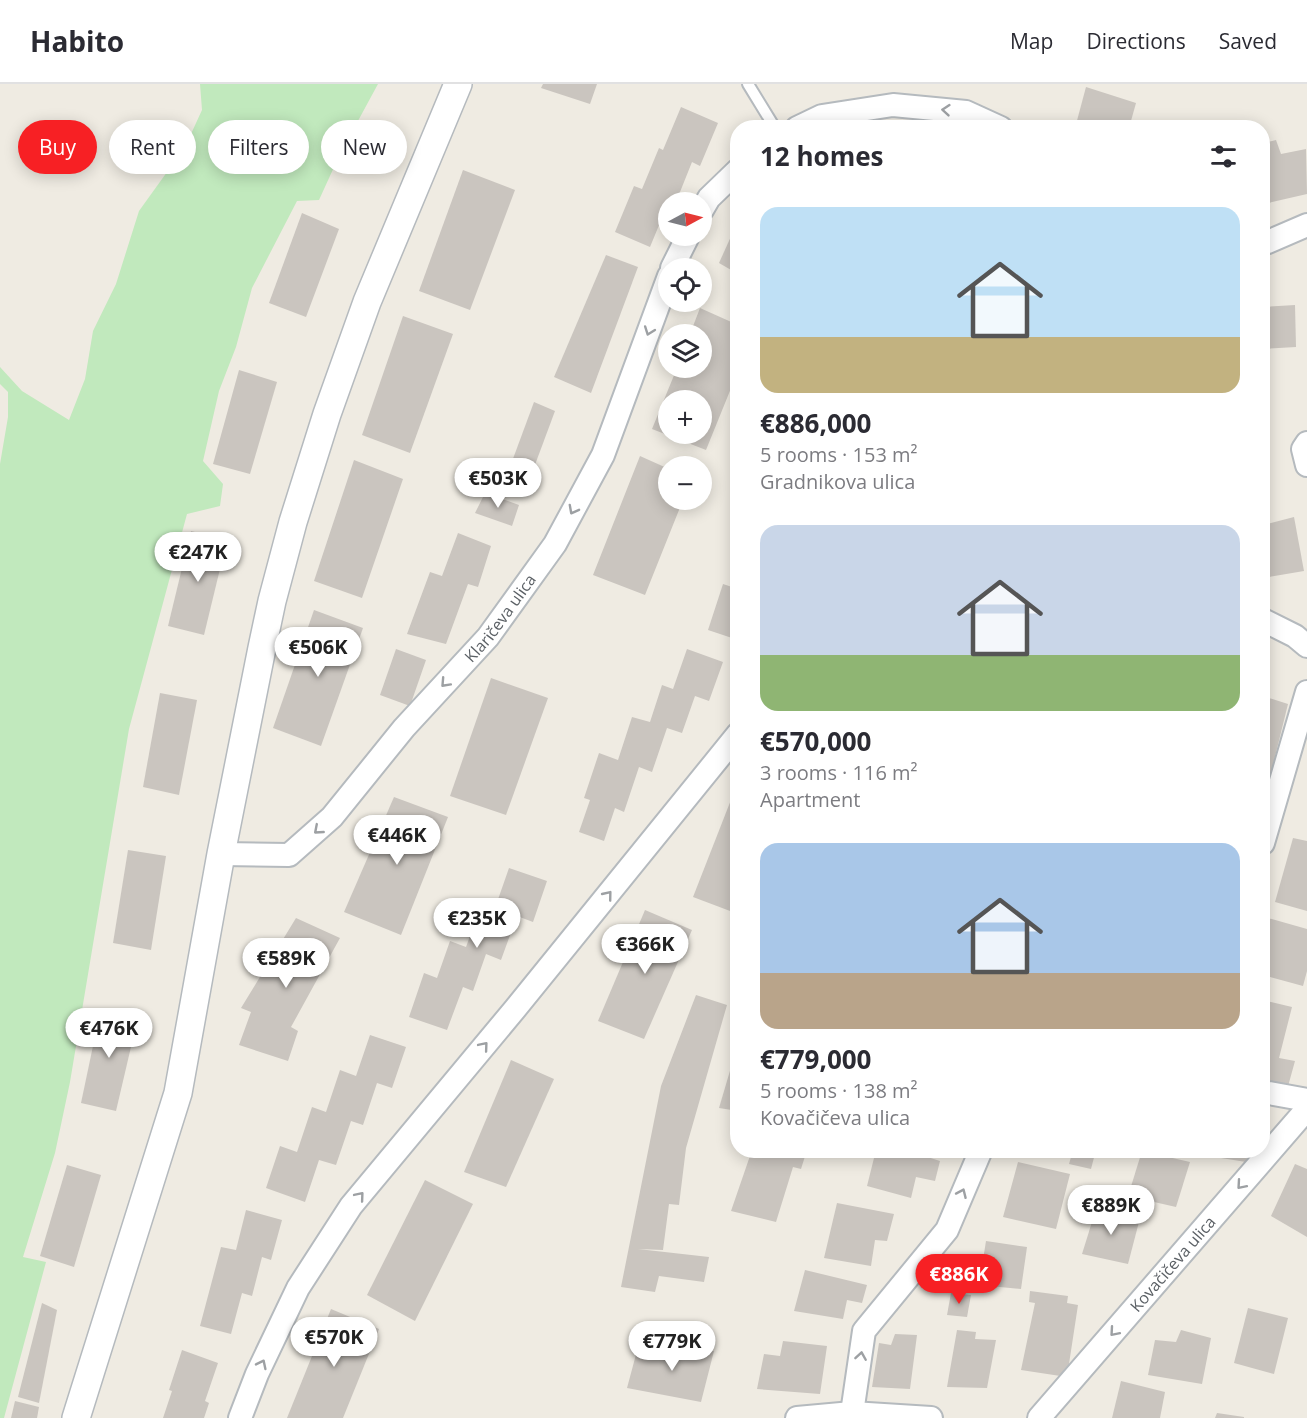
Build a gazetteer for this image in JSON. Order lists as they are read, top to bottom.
{
  "streets": {
    "street": ["Klaričeva ulica", "Kovačičeva ulica"]
  },
  "one_way": ["Kovačičeva ulica"],
  "north": "right",
  "page": {
    "header": "Habito",
    "nav": ["Map", "Directions", "Saved"],
    "chip": [
      "Buy",
      "Rent",
      "Filters",
      "New"
    ],
    "heading": "12 homes",
    "map_buttons": ["+", "−"],
    "list": [
      {
        "name": "€886,000",
        "note": "5 rooms · 153 m² · Gradnikova ulica"
      },
      {
        "name": "€570,000",
        "note": "3 rooms · 116 m² · Apartment"
      },
      {
        "name": "€779,000",
        "note": "5 rooms · 138 m² · Kovačičeva ulica"
      }
    ],
    "price": [
      "€503K",
      "€247K",
      "€506K",
      "€446K",
      "€235K",
      "€366K",
      "€589K",
      "€476K",
      "€889K",
      "€886K",
      "€570K",
      "€779K"
    ]
  }
}
